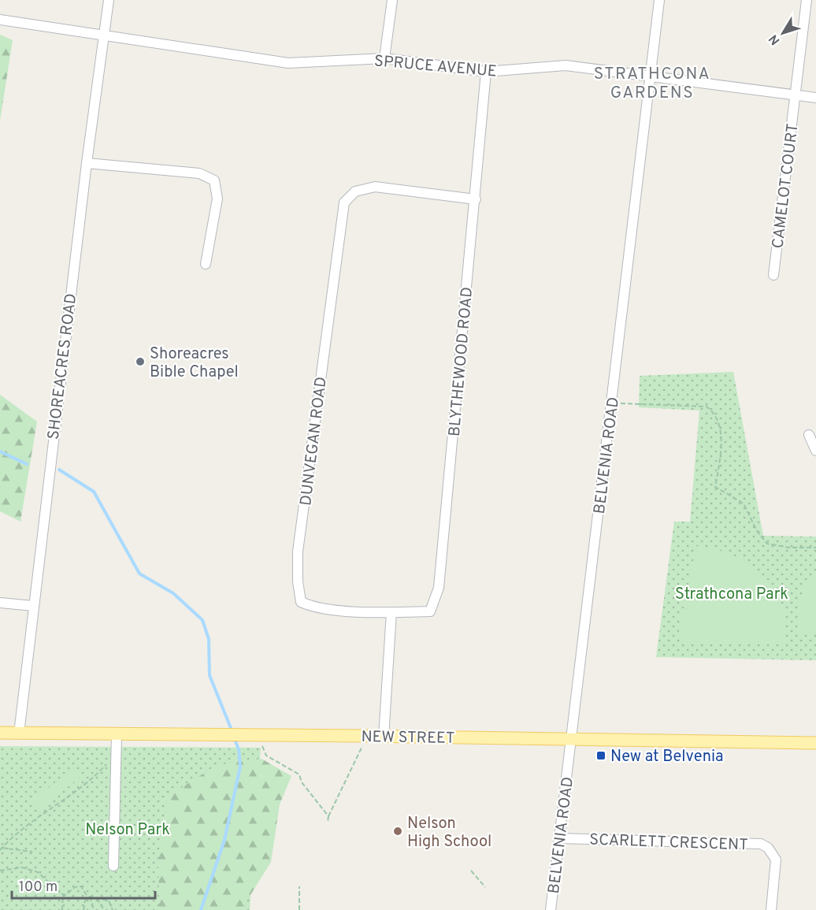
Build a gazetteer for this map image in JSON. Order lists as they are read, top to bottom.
{
  "streets": {
    "main road": ["NEW STREET"],
    "street": [
      "SPRUCE AVENUE",
      "CAMELOT COURT",
      "BLYTHEWOOD ROAD",
      "SHOREACRES ROAD",
      "DUNVEGAN ROAD",
      "BELVENIA ROAD",
      "SCARLETT CRESCENT"
    ]
  },
  "crossings": [
    ["SPRUCE AVENUE", "CAMELOT COURT"],
    ["SPRUCE AVENUE", "BLYTHEWOOD ROAD"],
    ["SPRUCE AVENUE", "SHOREACRES ROAD"],
    ["SPRUCE AVENUE", "BELVENIA ROAD"],
    ["BLYTHEWOOD ROAD", "DUNVEGAN ROAD"],
    ["SHOREACRES ROAD", "NEW STREET"],
    ["BELVENIA ROAD", "NEW STREET"],
    ["BELVENIA ROAD", "SCARLETT CRESCENT"]
  ],
  "districts": ["STRATHCONA GARDENS"],
  "parks": ["Strathcona Park", "Nelson Park"],
  "places": {
    "other": ["Shoreacres Bible Chapel", "Nelson High School"],
    "transit": ["New at Belvenia"]
  },
  "scale_bar": "100 m",
  "north": "bottom left"
}
